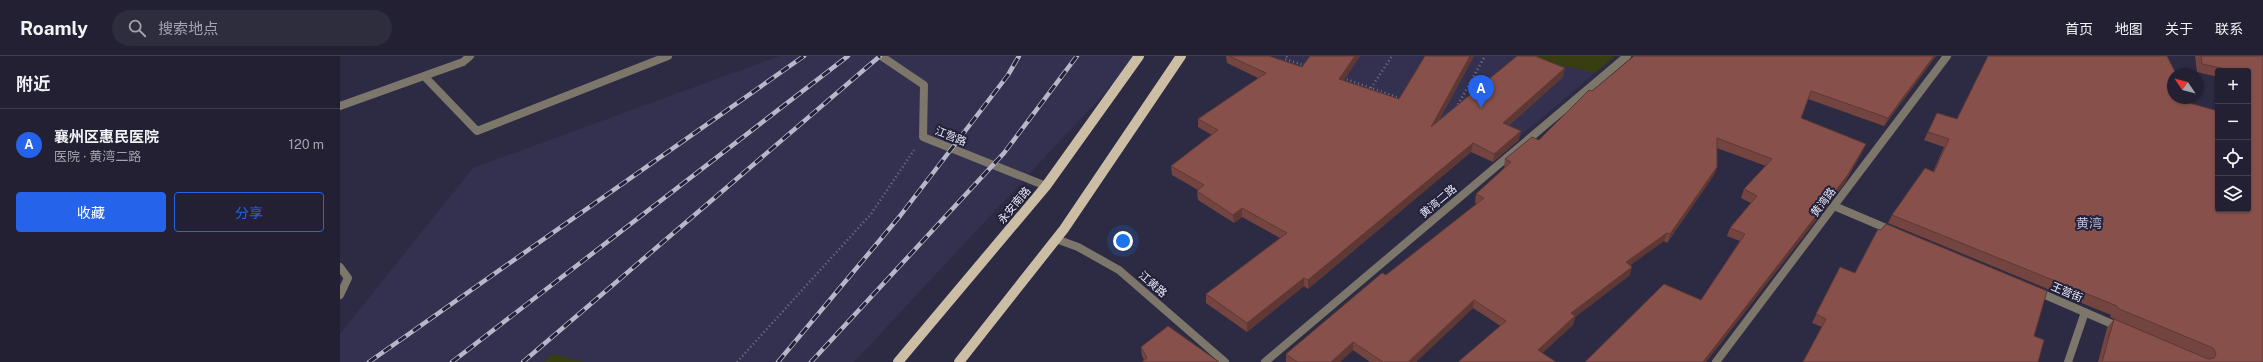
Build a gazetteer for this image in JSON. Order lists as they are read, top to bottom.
{
  "streets": {
    "main road": ["永安南路"],
    "street": [
      "江营路",
      "黄湾二路",
      "黄湾路",
      "江黄路",
      "王营街"
    ]
  },
  "crossings": [
    ["江营路", "永安南路"]
  ],
  "districts": ["黄湾"],
  "north": "top left",
  "page": {
    "header": "Roamly",
    "search": "搜索地点",
    "nav": [
      "首页",
      "地图",
      "关于",
      "联系"
    ],
    "heading": "附近",
    "map_buttons": ["+", "−"],
    "pins": "A",
    "list": [
      {
        "mark": "A",
        "name": "襄州区惠民医院",
        "note": "医院 · 黄湾二路",
        "value": "120 m"
      }
    ],
    "buttons": ["收藏", "分享"]
  }
}
